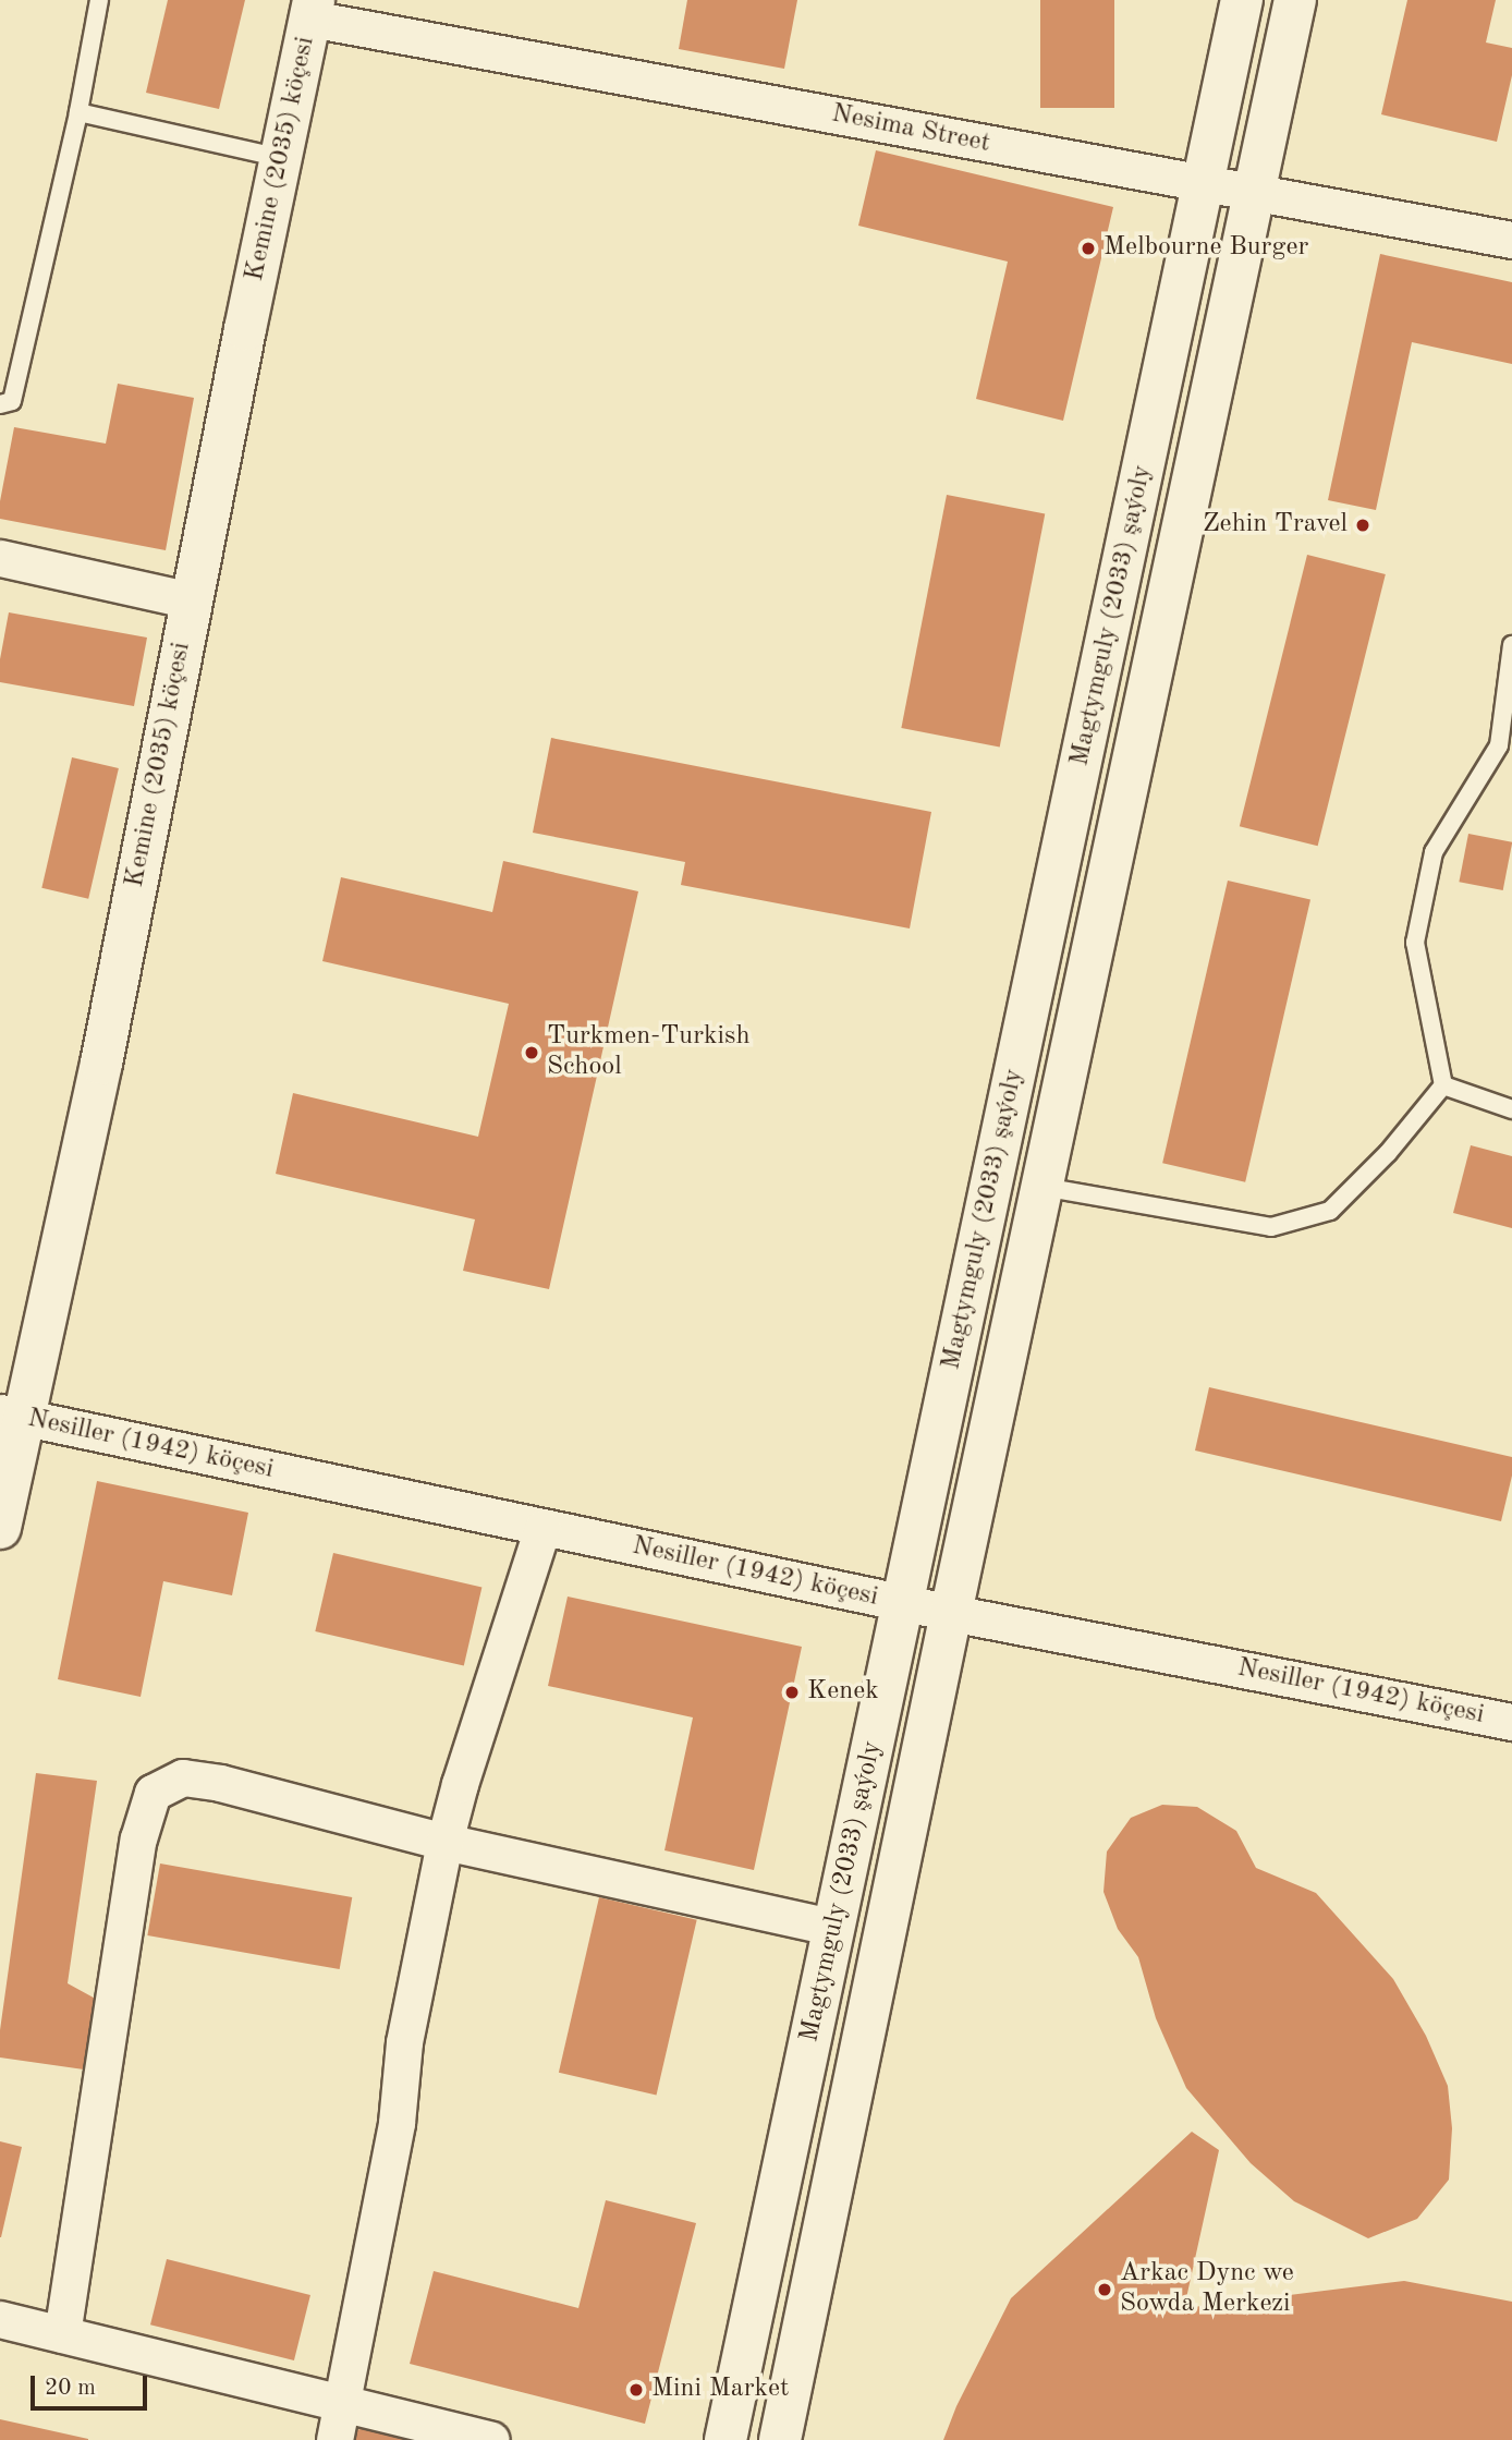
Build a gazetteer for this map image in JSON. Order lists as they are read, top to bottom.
{
  "streets": {
    "main road": ["Kemine (2035) köçesi", "Magtymguly (2033) şaýoly"],
    "street": ["Nesima Street", "Nesiller (1942) köçesi"]
  },
  "crossings": [
    ["Nesima Street", "Kemine (2035) köçesi"],
    ["Nesima Street", "Magtymguly (2033) şaýoly"],
    ["Kemine (2035) köçesi", "Nesiller (1942) köçesi"],
    ["Magtymguly (2033) şaýoly", "Nesiller (1942) köçesi"]
  ],
  "places": [
    "Melbourne Burger",
    "Zehin Travel",
    "Turkmen-Turkish School",
    "Kenek",
    "Arkac Dync we Sowda Merkezi",
    "Mini Market"
  ],
  "scale_bar": "20 m"
}
